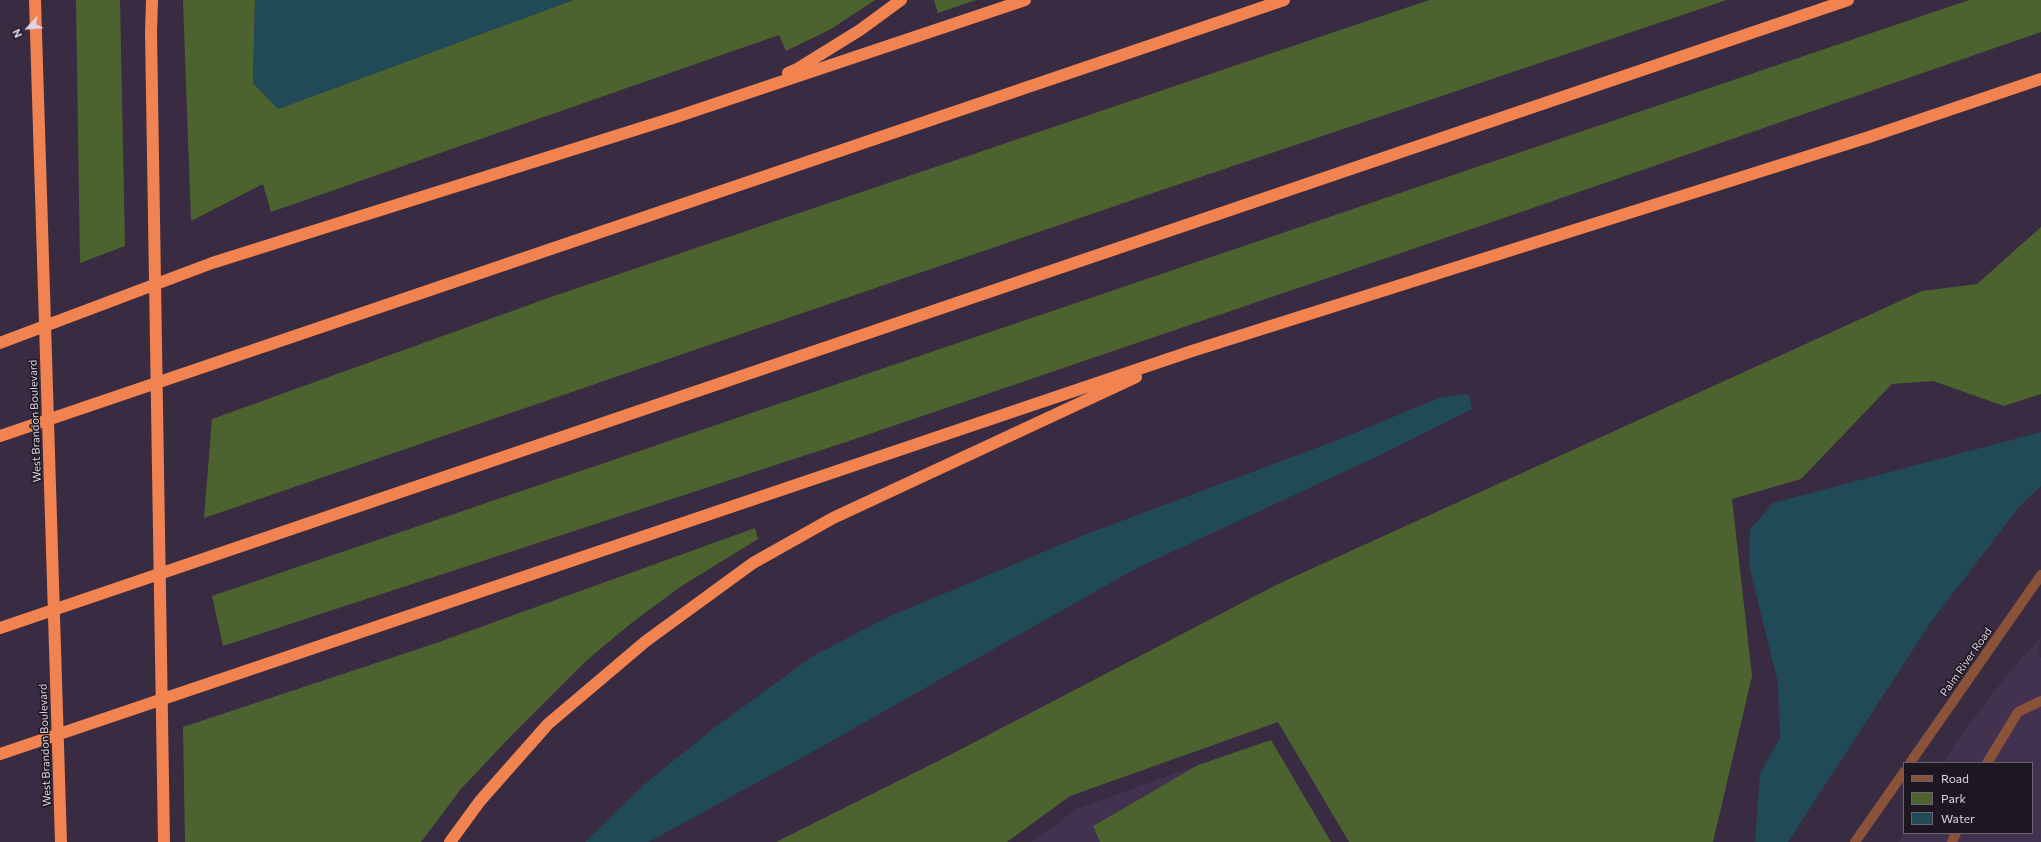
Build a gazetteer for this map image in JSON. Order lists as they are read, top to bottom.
{
  "streets": {
    "highway": ["West Brandon Boulevard"],
    "street": ["Palm River Road"]
  },
  "legend": ["Road", "Park", "Water"],
  "north": "bottom left"
}
